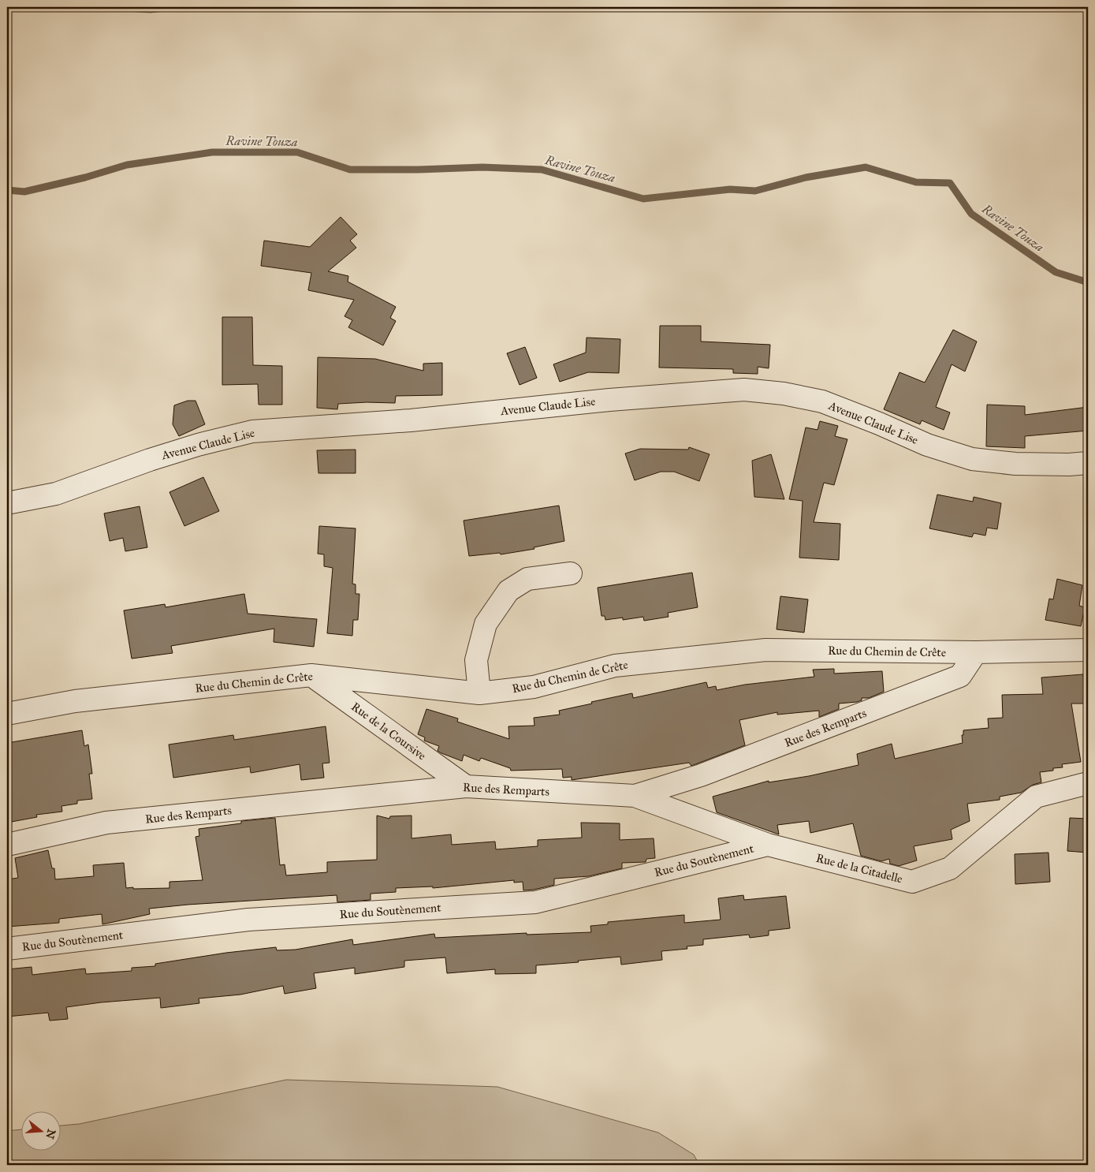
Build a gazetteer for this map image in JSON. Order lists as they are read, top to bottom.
{
  "streets": {
    "street": [
      "Avenue Claude Lise",
      "Rue du Chemin de Crête",
      "Rue des Remparts",
      "Rue de la Coursive",
      "Rue du Soutènement",
      "Rue de la Citadelle"
    ]
  },
  "crossings": [
    ["Rue du Chemin de Crête", "Rue des Remparts"],
    ["Rue du Chemin de Crête", "Rue de la Coursive"],
    ["Rue des Remparts", "Rue de la Coursive"],
    ["Rue des Remparts", "Rue de la Citadelle"],
    ["Rue du Soutènement", "Rue de la Citadelle"]
  ],
  "water": ["Ravine Touza"],
  "north": "right"
}
